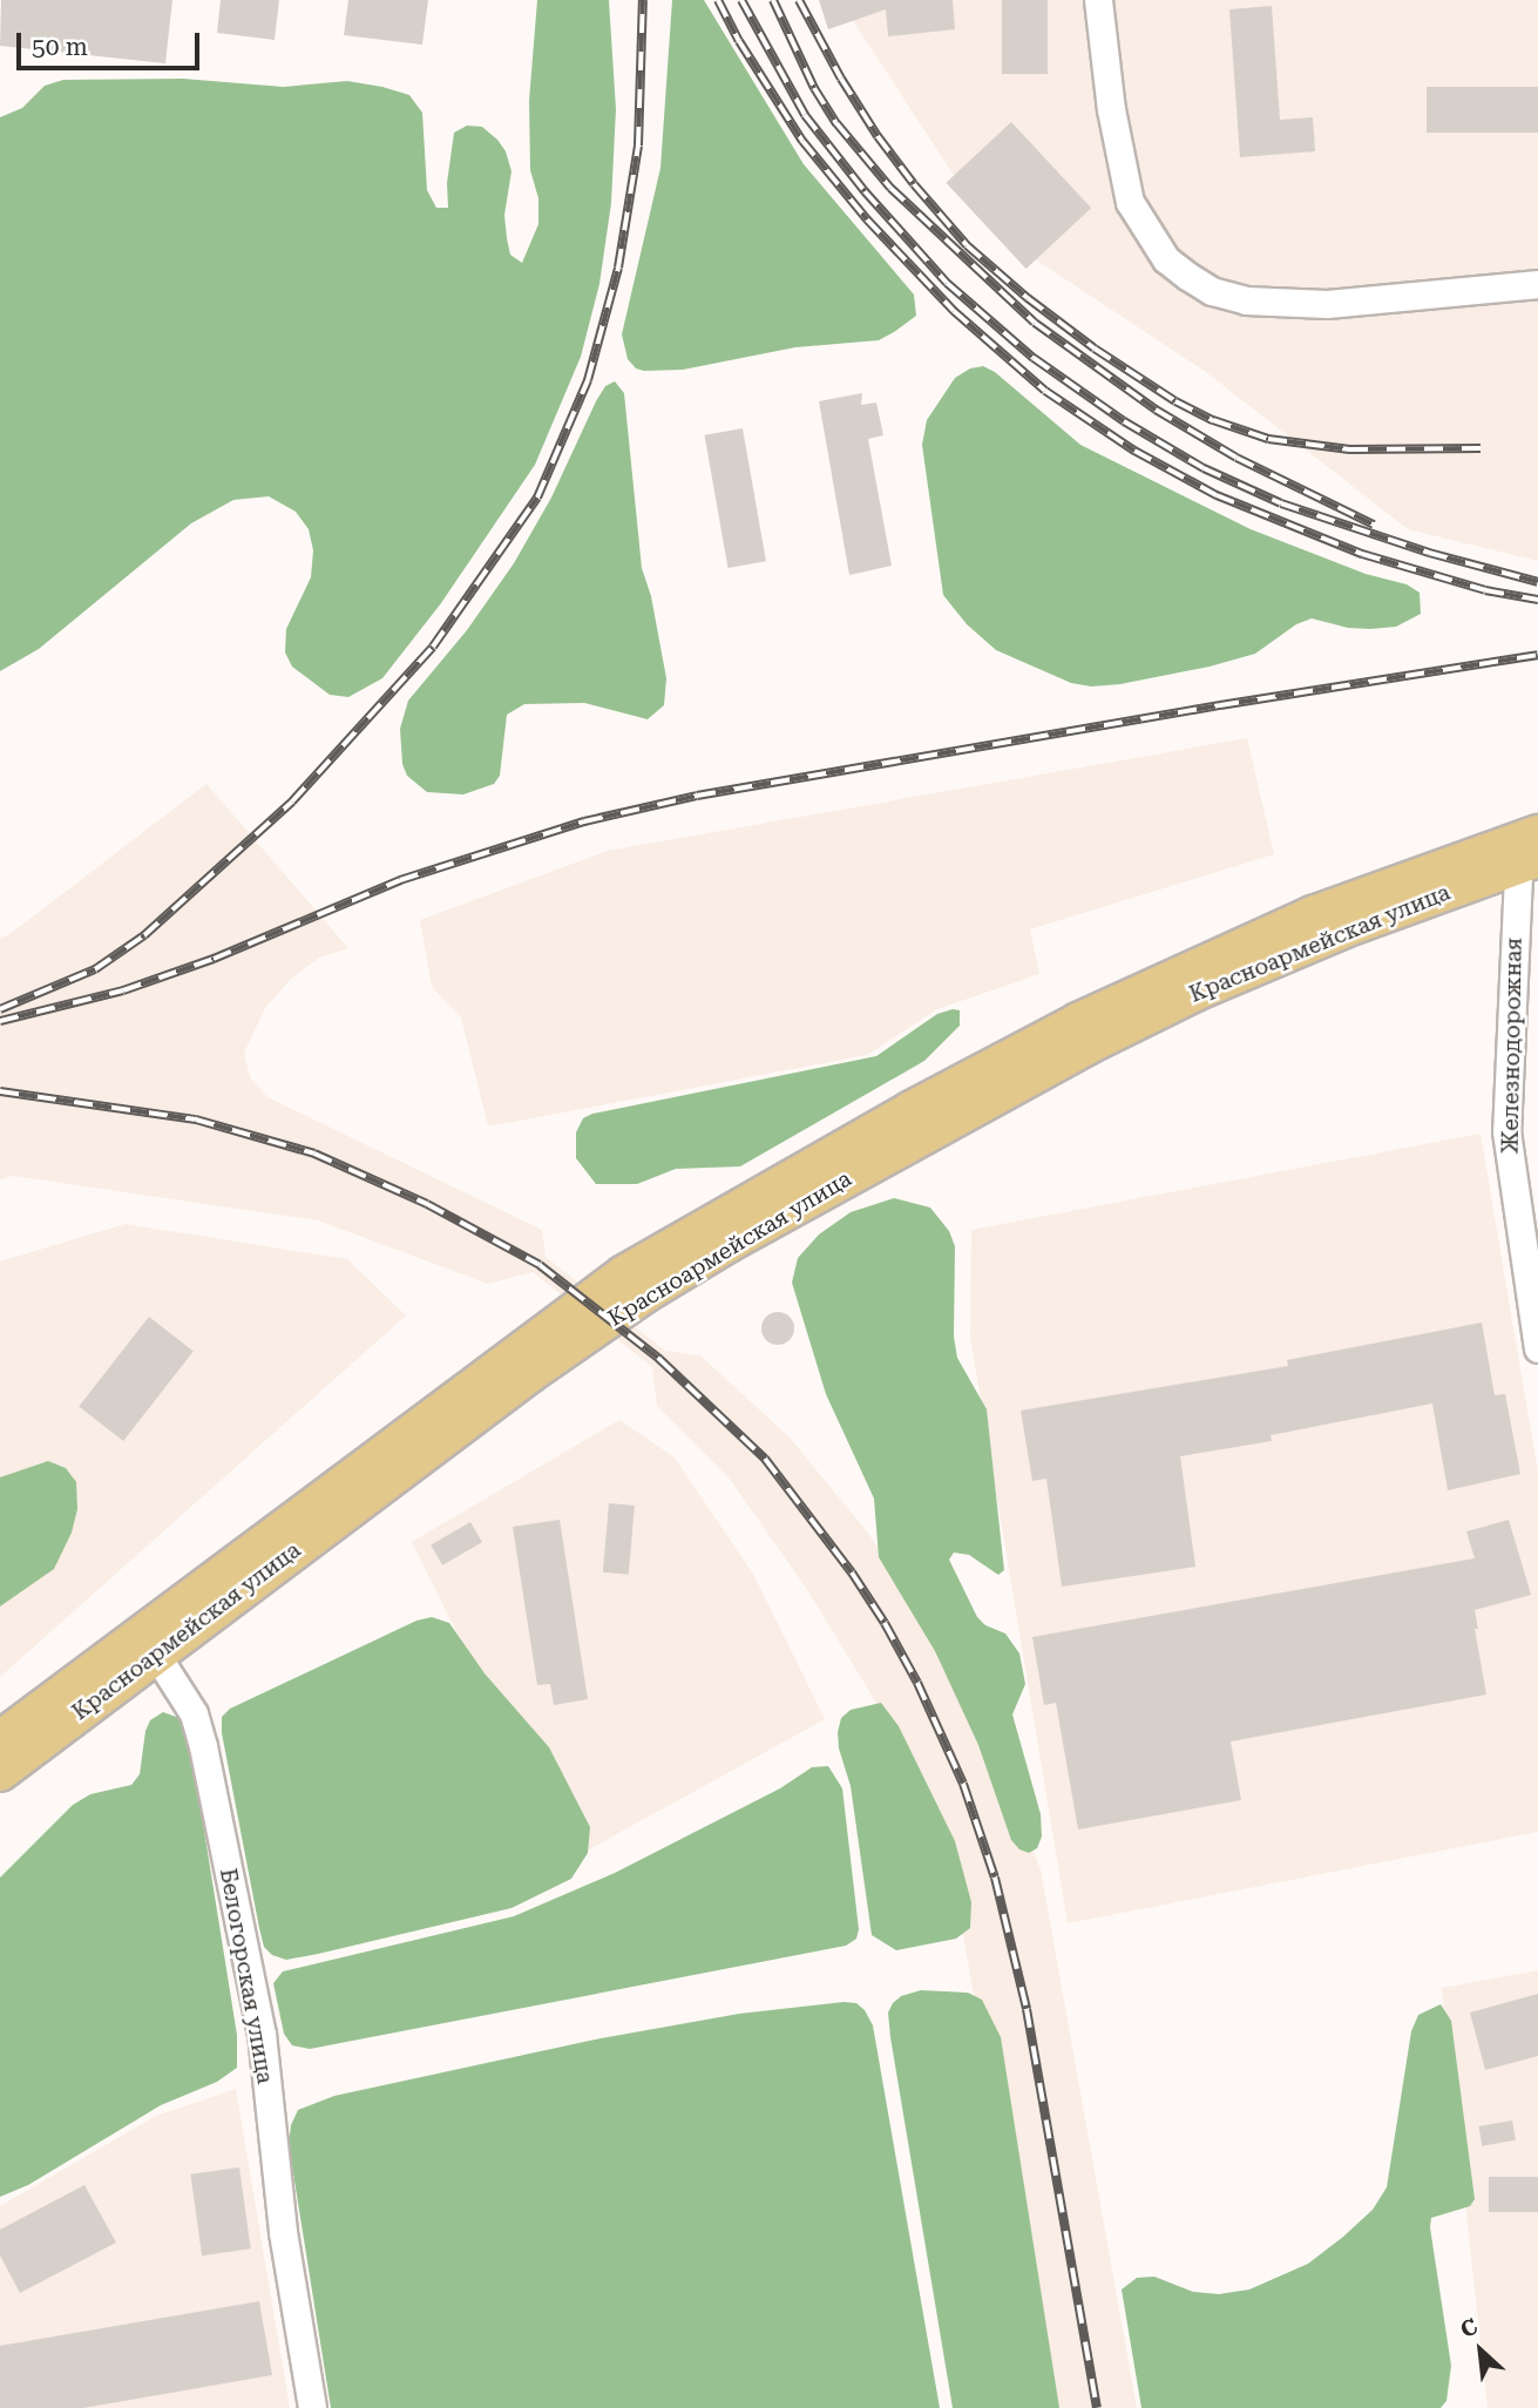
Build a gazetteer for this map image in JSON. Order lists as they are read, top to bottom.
{
  "streets": {
    "main road": ["Красноармейская улица"],
    "street": ["Железнодорожная", "Белогорская улица"]
  },
  "crossings": [
    ["Красноармейская улица", "Железнодорожная"],
    ["Красноармейская улица", "Белогорская улица"]
  ],
  "scale_bar": "50 m",
  "north": "top left"
}
